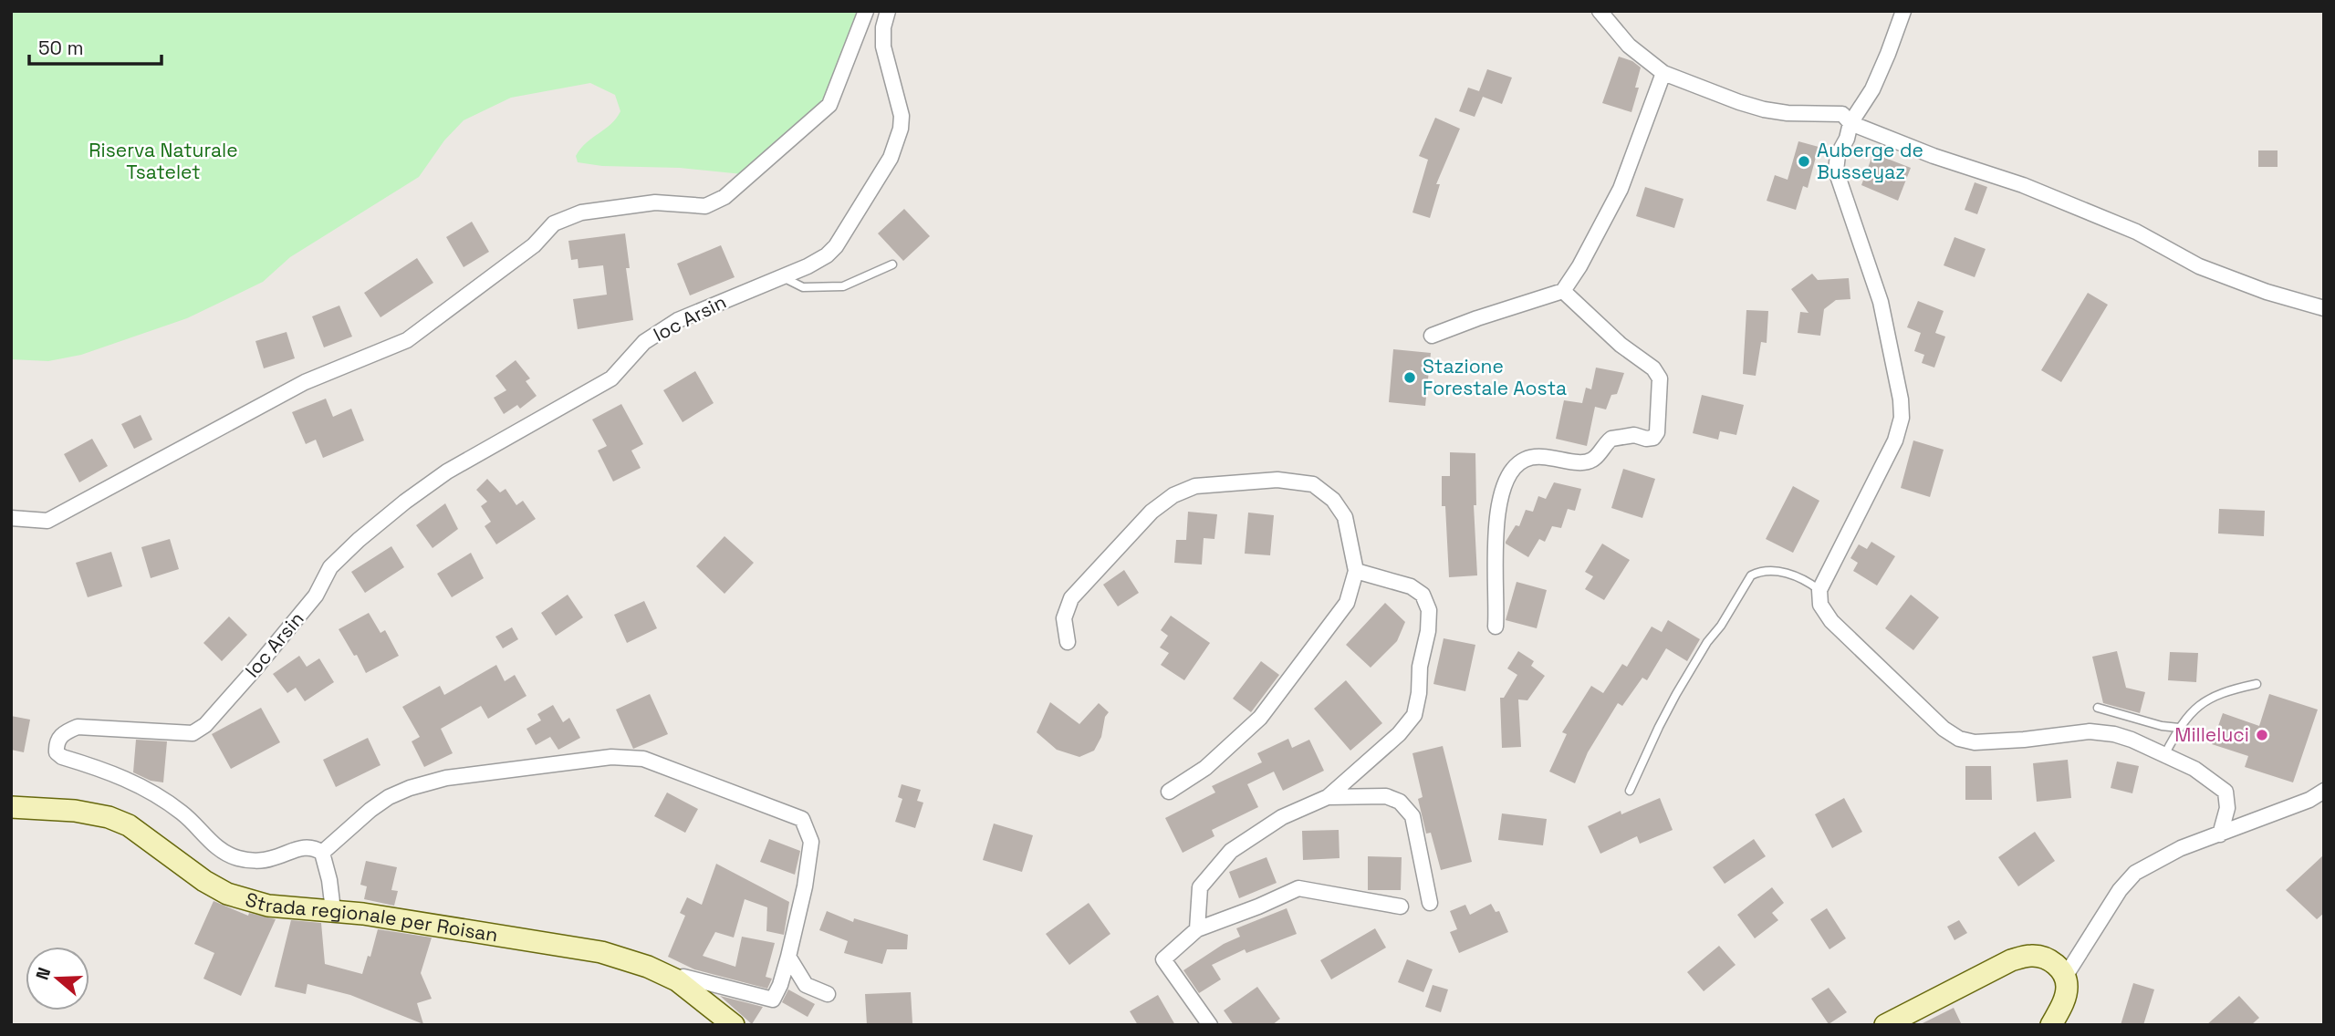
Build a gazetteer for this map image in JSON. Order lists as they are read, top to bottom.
{
  "streets": {
    "main road": ["Strada regionale per Roisan"],
    "street": ["loc Arsin"]
  },
  "parks": ["Riserva Naturale Tsatelet"],
  "places": ["Auberge de Busseyaz", "Stazione Forestale Aosta", "Milleluci"],
  "scale_bar": "50 m",
  "north": "left"
}
